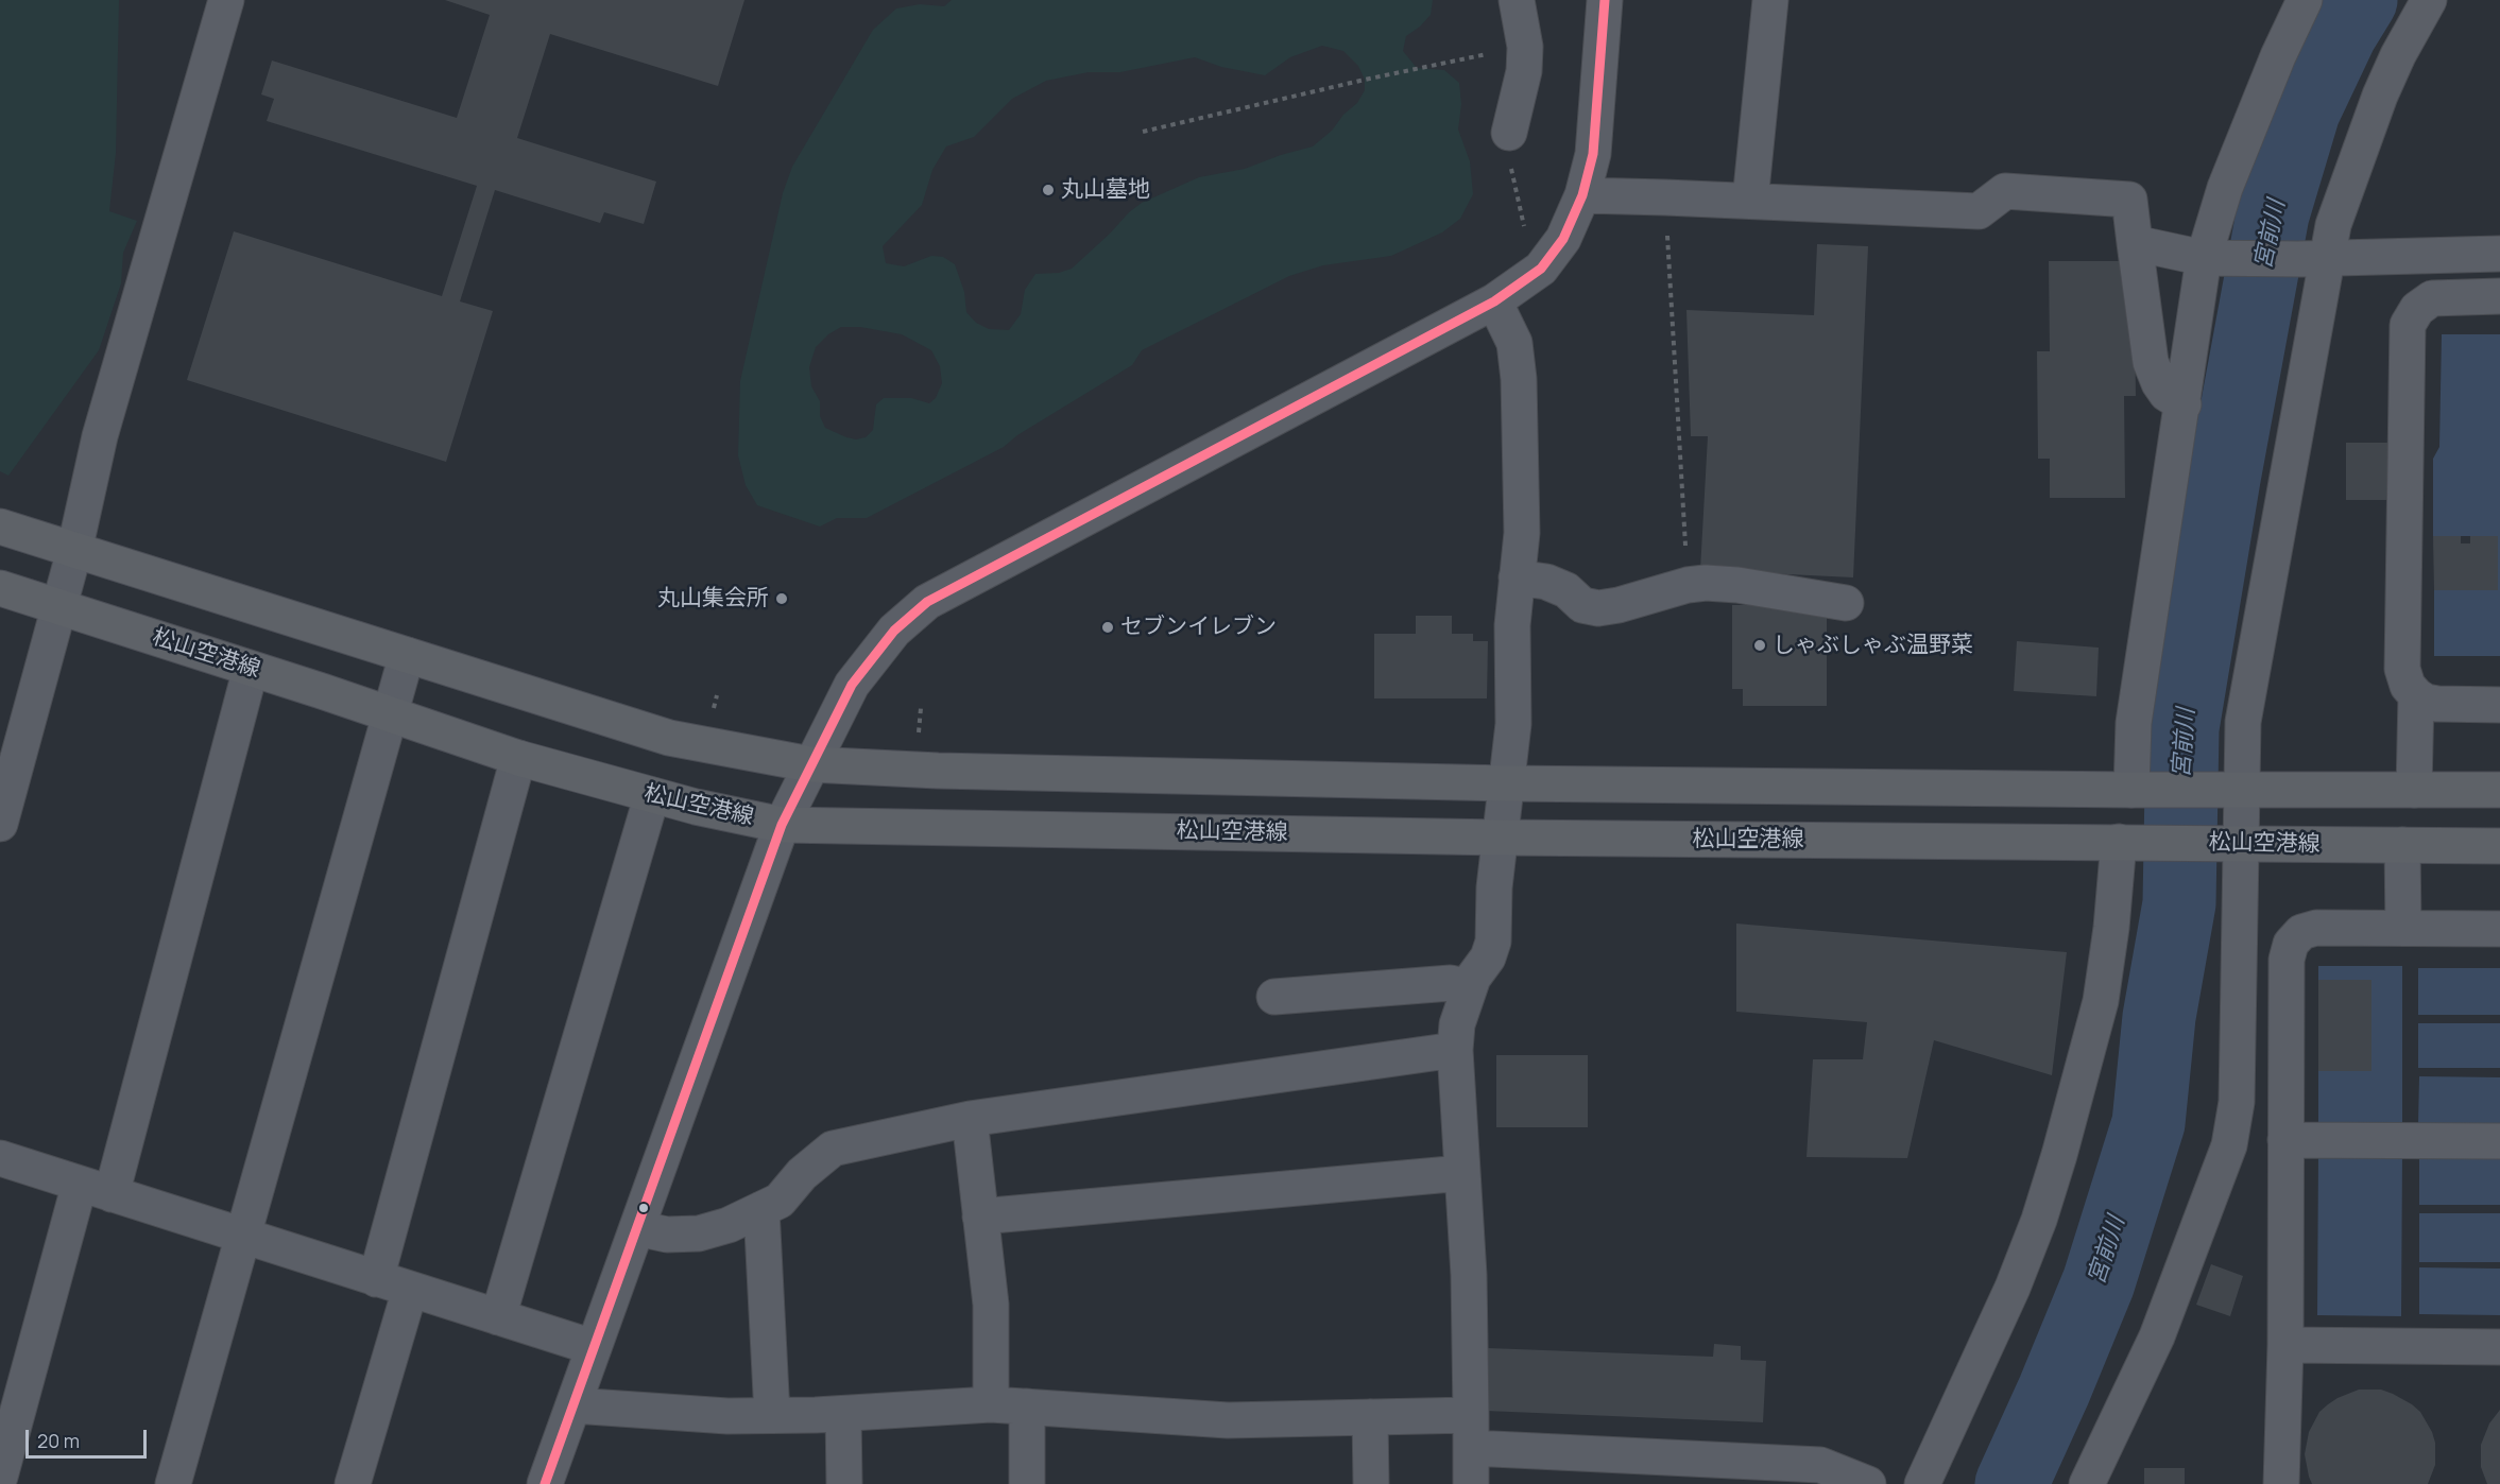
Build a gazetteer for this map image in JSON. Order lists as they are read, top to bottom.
{
  "streets": {
    "main road": ["松山空港線"]
  },
  "water": ["宮前川"],
  "places": [
    "丸山墓地",
    "丸山集会所",
    "セブンイレブン",
    "しゃぶしゃぶ温野菜"
  ],
  "scale_bar": "20 m"
}
